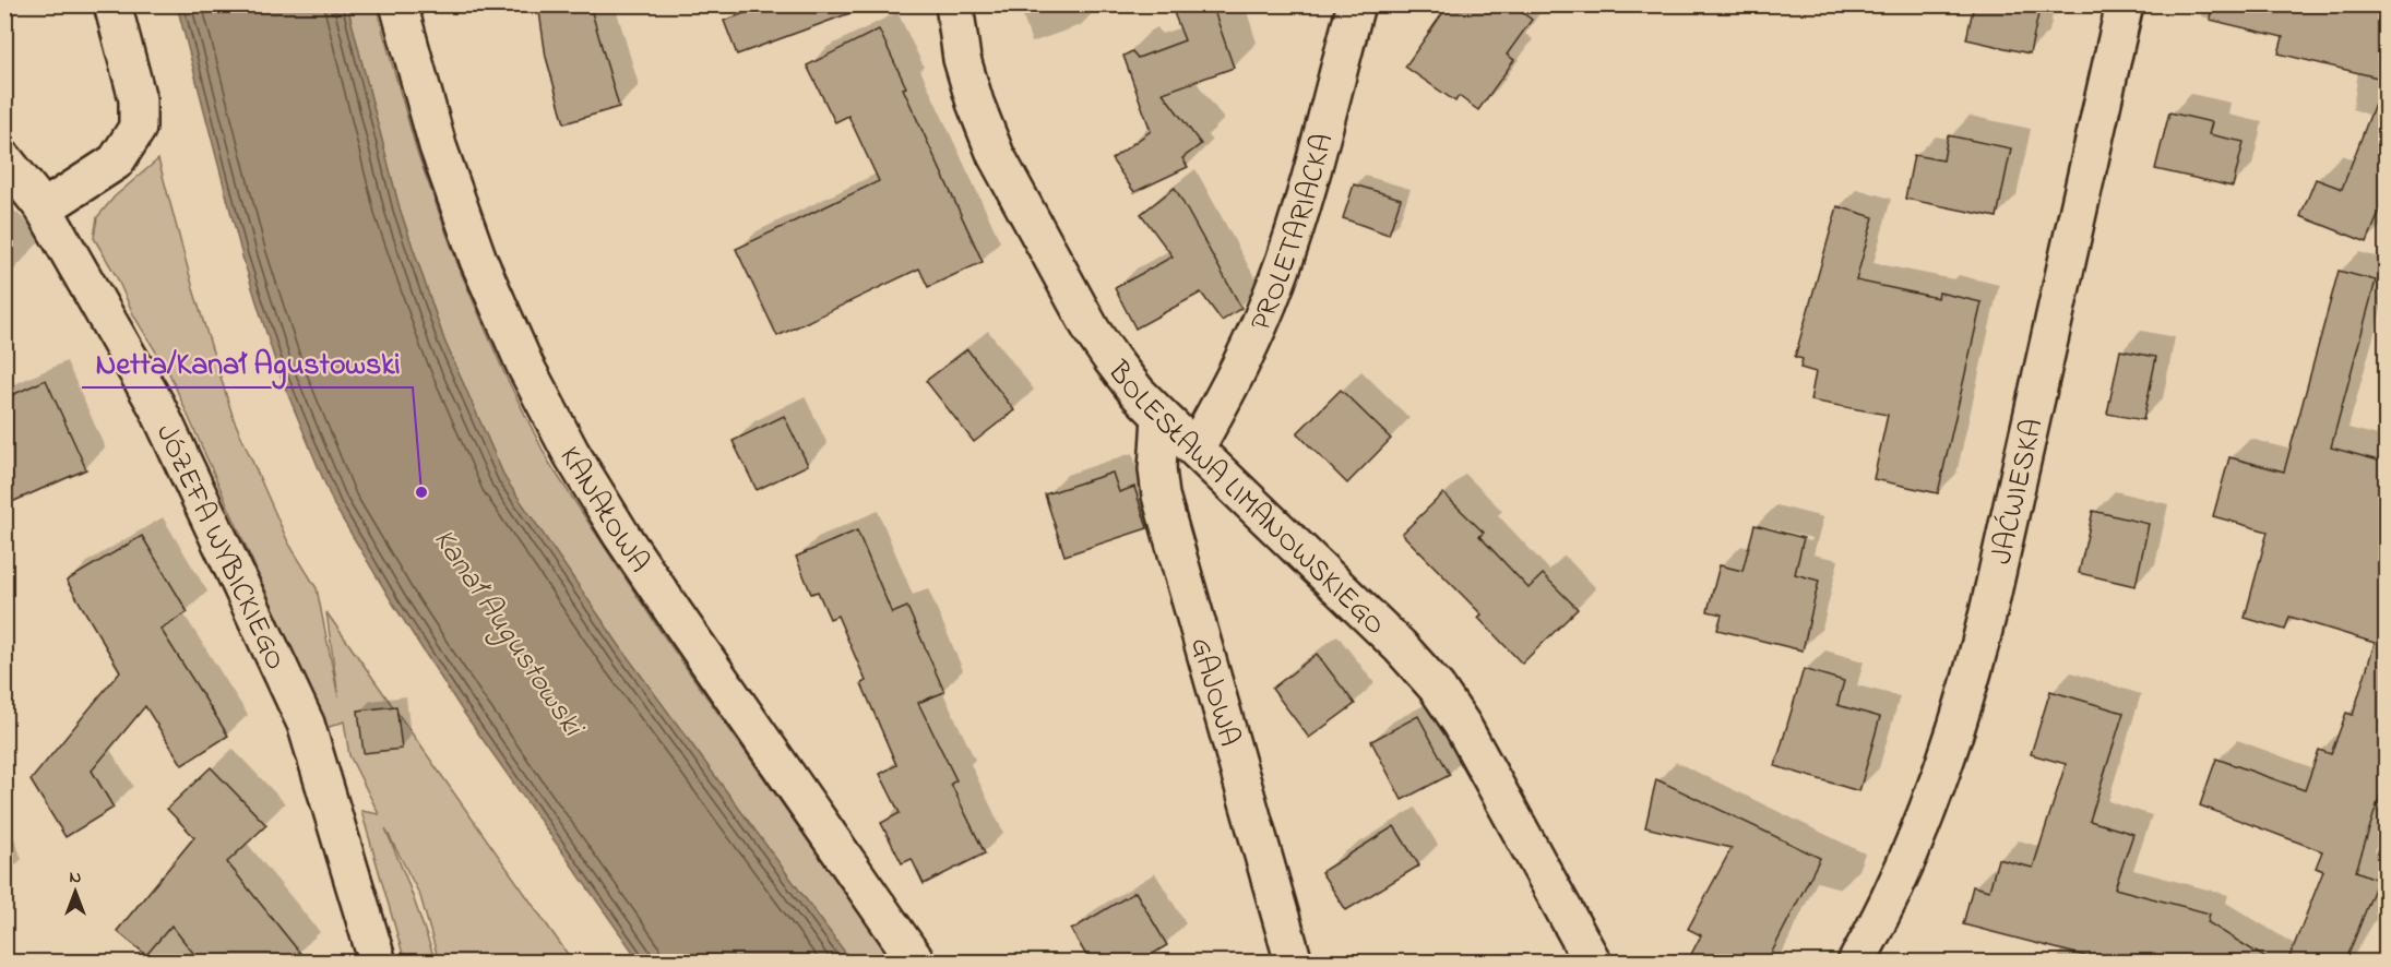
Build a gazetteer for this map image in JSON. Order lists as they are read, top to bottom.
{
  "streets": {
    "street": [
      "PROLETARIACKA",
      "JAĆWIESKA",
      "BOLESŁAWA LIMANOWSKIEGO",
      "KANAŁOWA",
      "JÓZEFA WYBICKIEGO",
      "GAJOWA"
    ]
  },
  "crossings": [
    ["PROLETARIACKA", "BOLESŁAWA LIMANOWSKIEGO"],
    ["BOLESŁAWA LIMANOWSKIEGO", "GAJOWA"]
  ],
  "water": ["Kanał Augustowski"],
  "places": ["Netta/Kanał Agustowski"],
  "north": "top"
}
